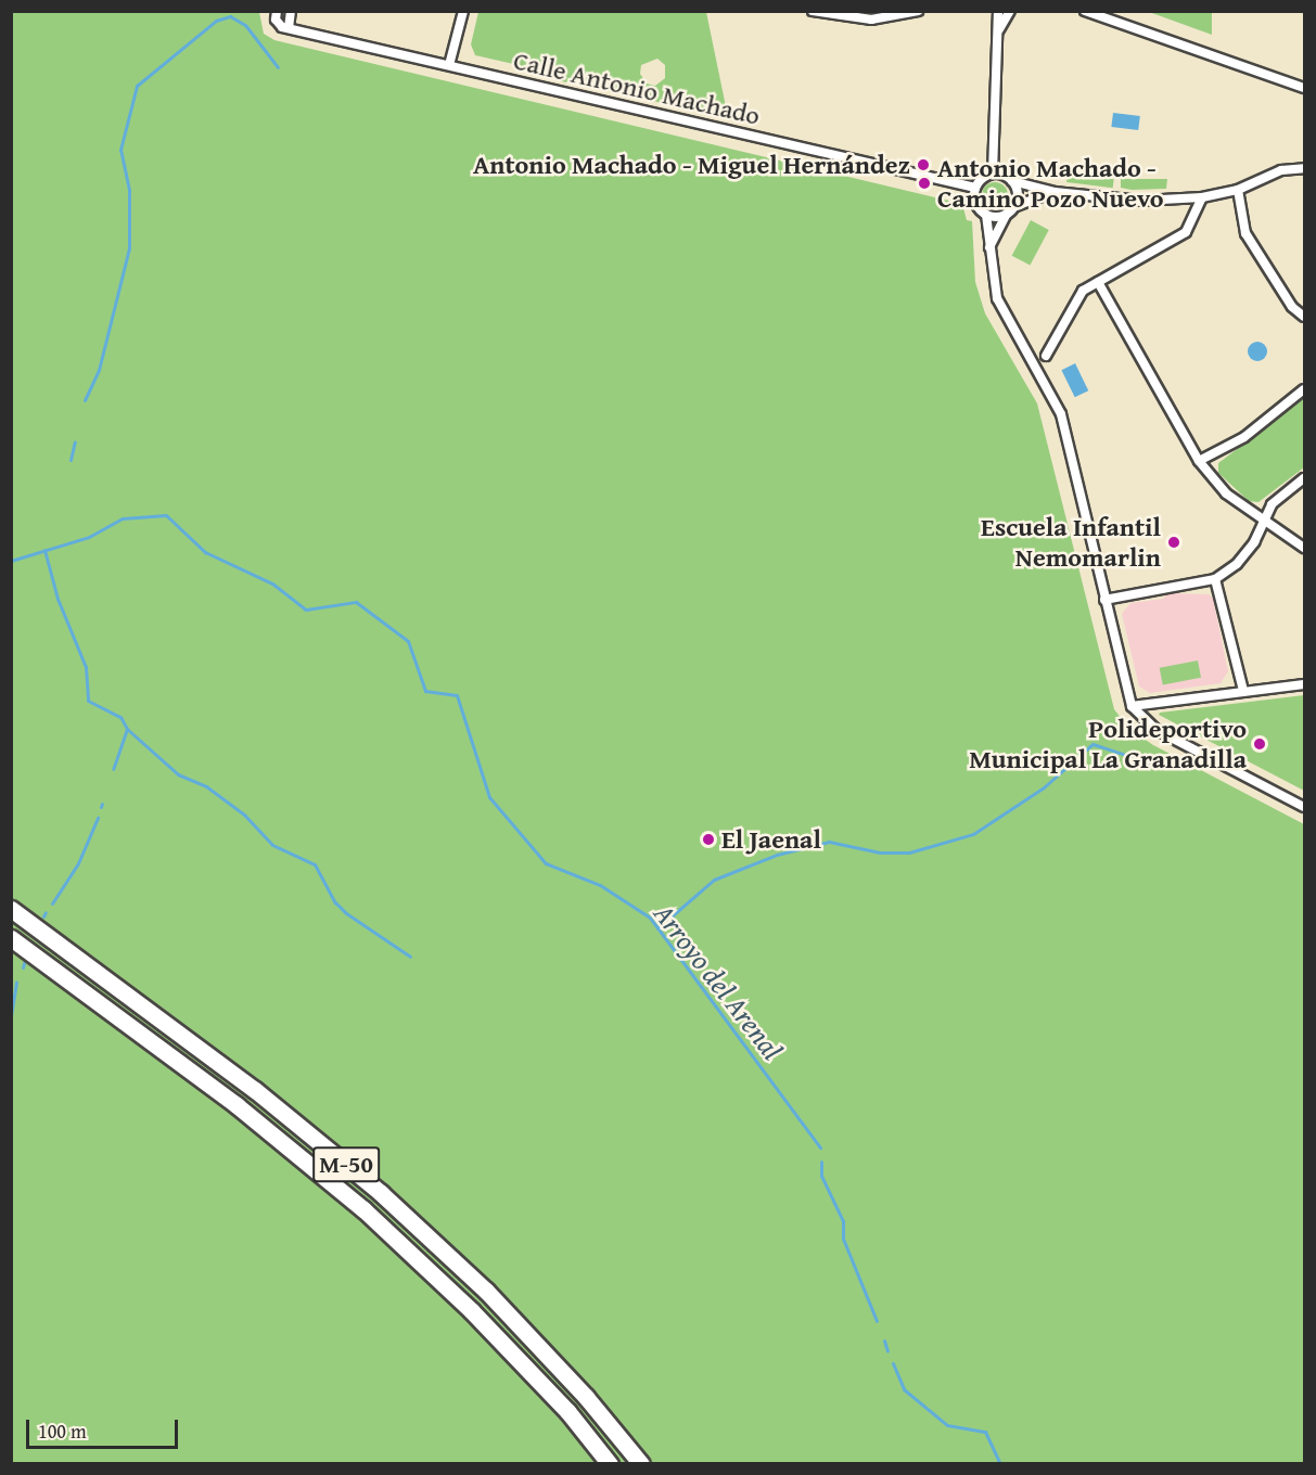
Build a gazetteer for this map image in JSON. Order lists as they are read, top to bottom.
{
  "streets": {
    "highway": ["M-50"],
    "street": ["Calle Antonio Machado"]
  },
  "water": ["Arroyo del Arenal"],
  "places": [
    "Antonio Machado - Miguel Hernández",
    "Antonio Machado - Camino Pozo Nuevo",
    "Escuela Infantil Nemomarlin",
    "Polideportivo Municipal La Granadilla",
    "El Jaenal"
  ],
  "scale_bar": "100 m"
}
